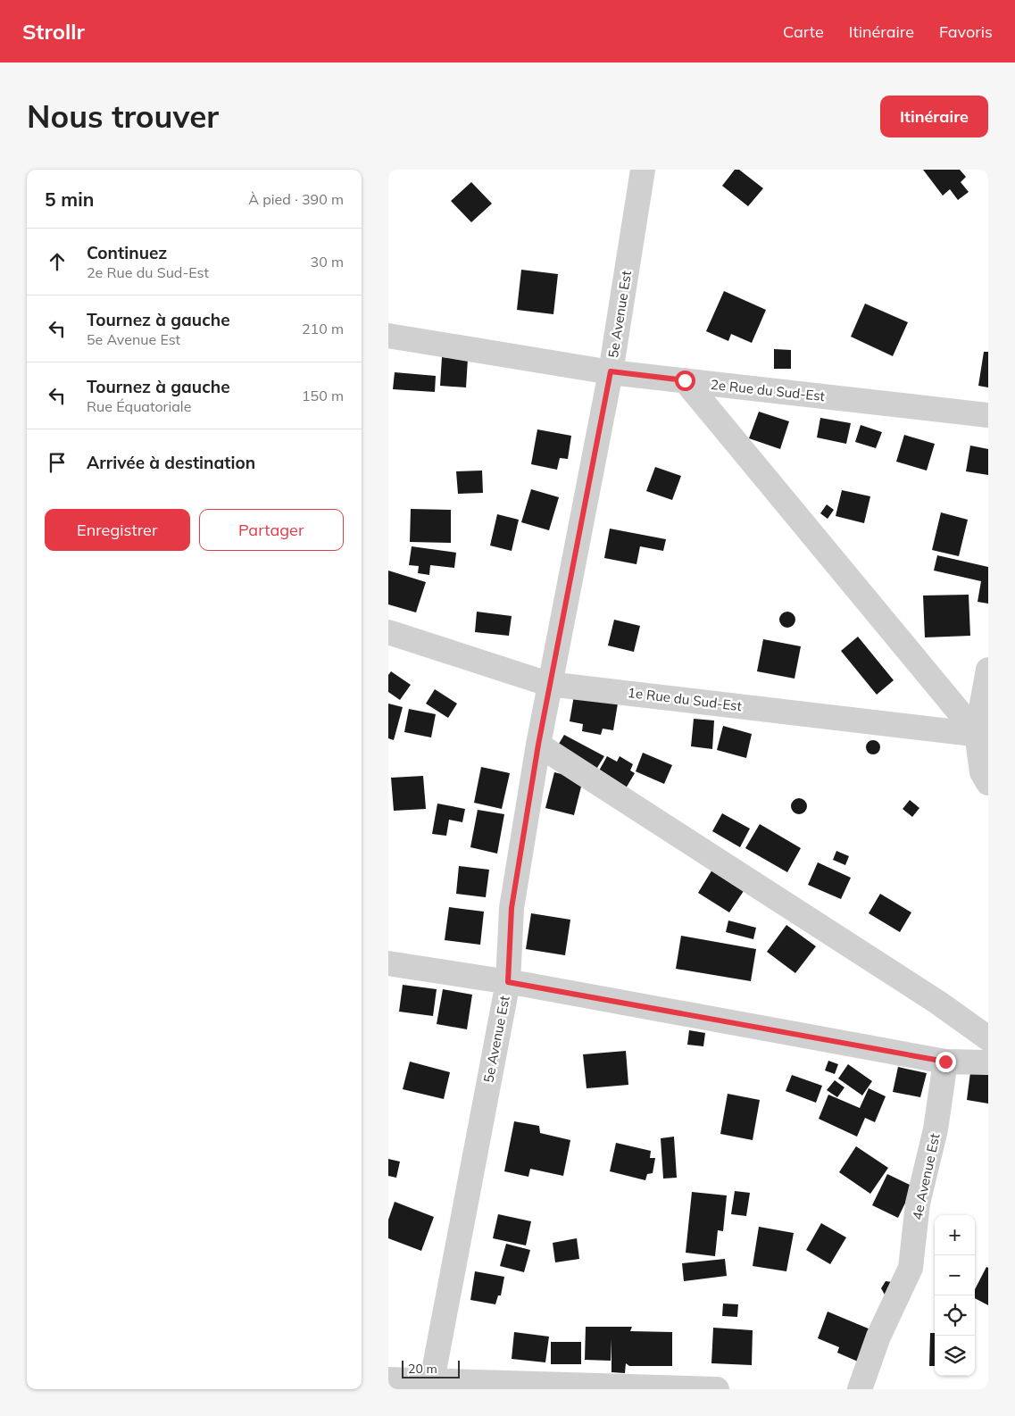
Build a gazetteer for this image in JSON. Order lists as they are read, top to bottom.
{
  "streets": {
    "street": [
      "5e Avenue Est",
      "2e Rue du Sud-Est",
      "1e Rue du Sud-Est",
      "4e Avenue Est"
    ]
  },
  "crossings": [
    ["5e Avenue Est", "2e Rue du Sud-Est"],
    ["5e Avenue Est", "1e Rue du Sud-Est"]
  ],
  "scale_bar": "20 m",
  "page": {
    "header": "Strollr",
    "nav": ["Carte", "Itinéraire", "Favoris"],
    "buttons": [
      "Itinéraire",
      ["Enregistrer", "Partager"]
    ],
    "title": "Nous trouver",
    "heading": ["5 min", "À pied · 390 m"],
    "list": [
      ["Continuez", "2e Rue du Sud-Est", "30 m"],
      ["Tournez à gauche", "5e Avenue Est", "210 m"],
      ["Tournez à gauche", "Rue Équatoriale", "150 m"],
      "Arrivée à destination"
    ],
    "map_buttons": ["+", "−"],
    "scale": "20 m"
  }
}
